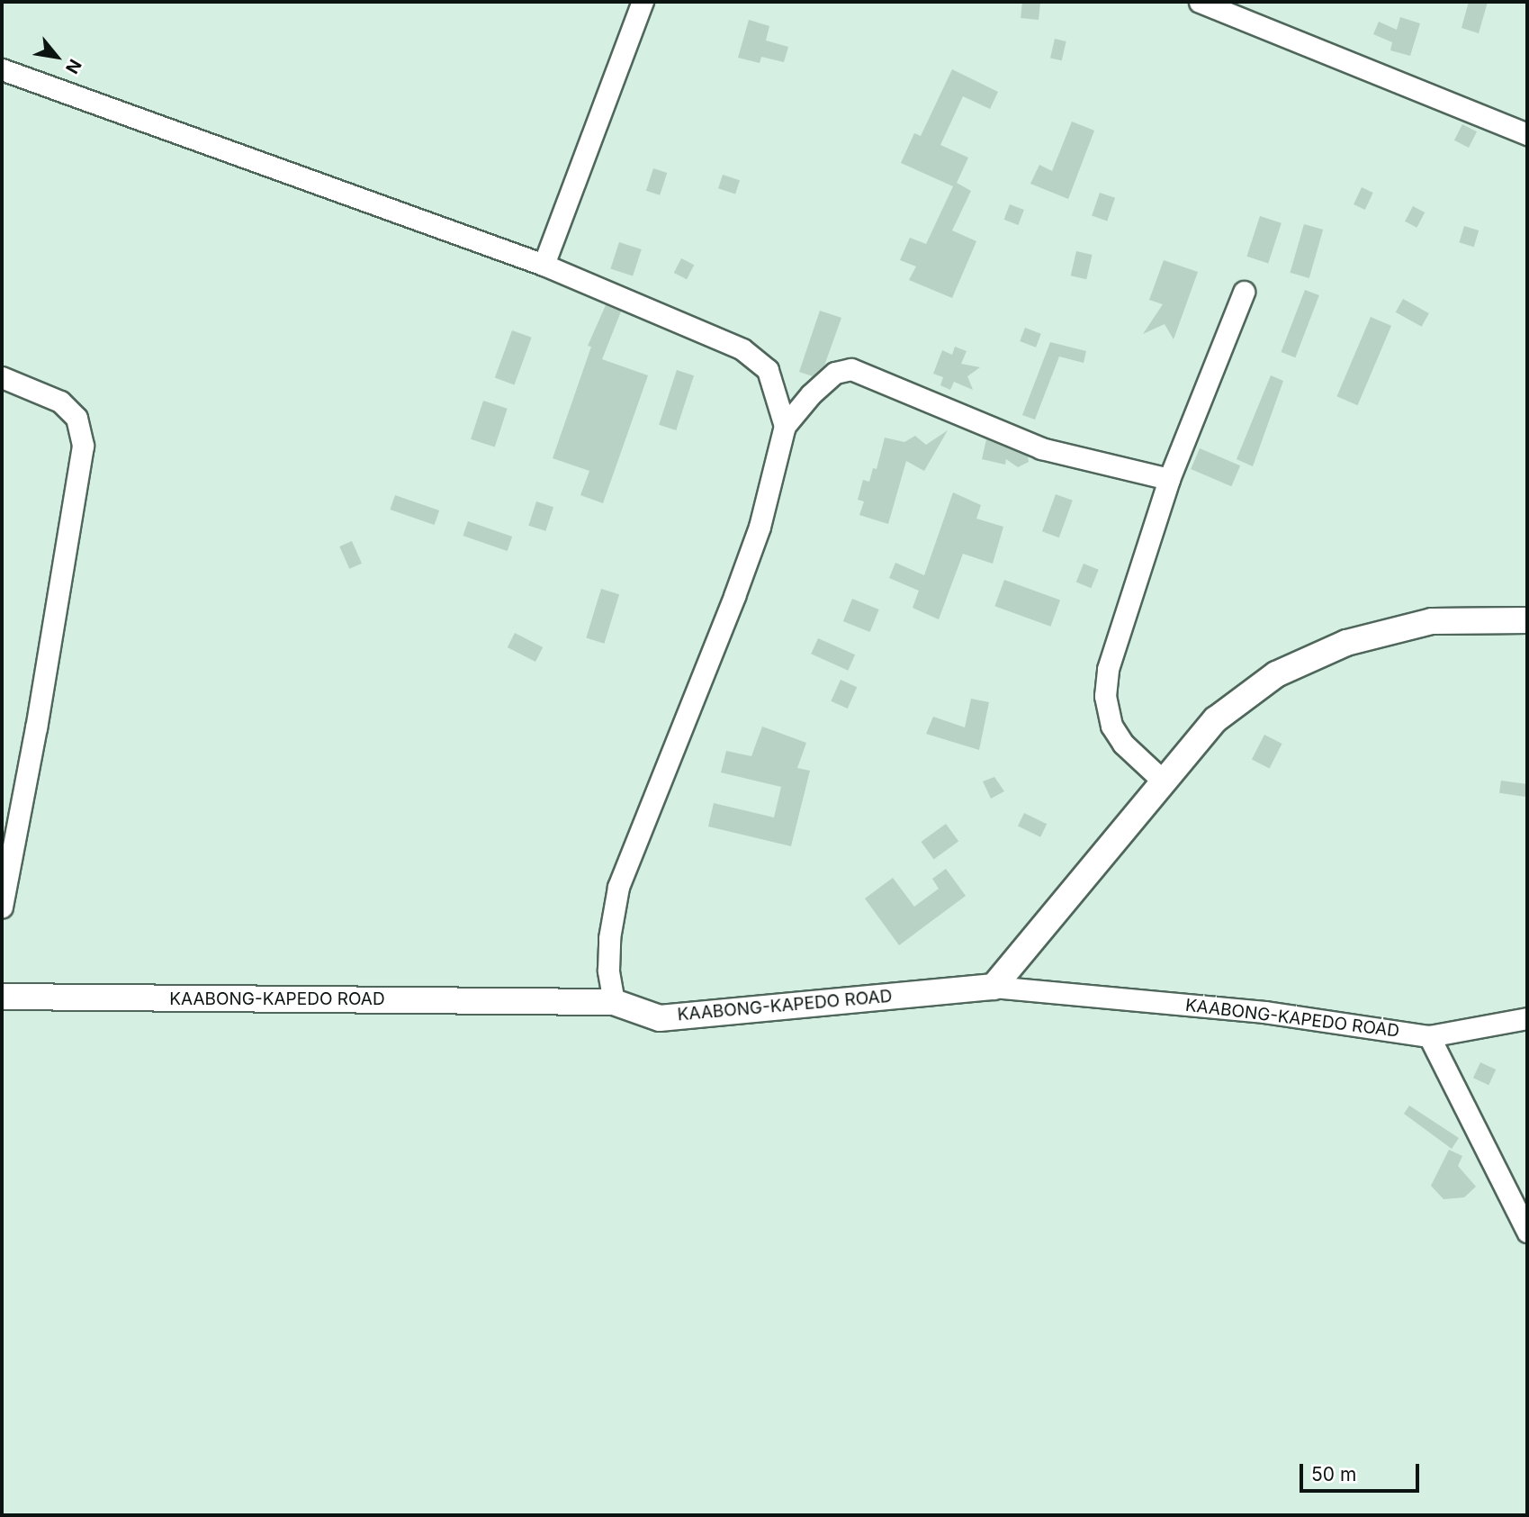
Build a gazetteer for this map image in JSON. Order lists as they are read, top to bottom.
{
  "streets": {
    "main road": ["KAABONG-KAPEDO ROAD"]
  },
  "scale_bar": "50 m",
  "north": "bottom right"
}
